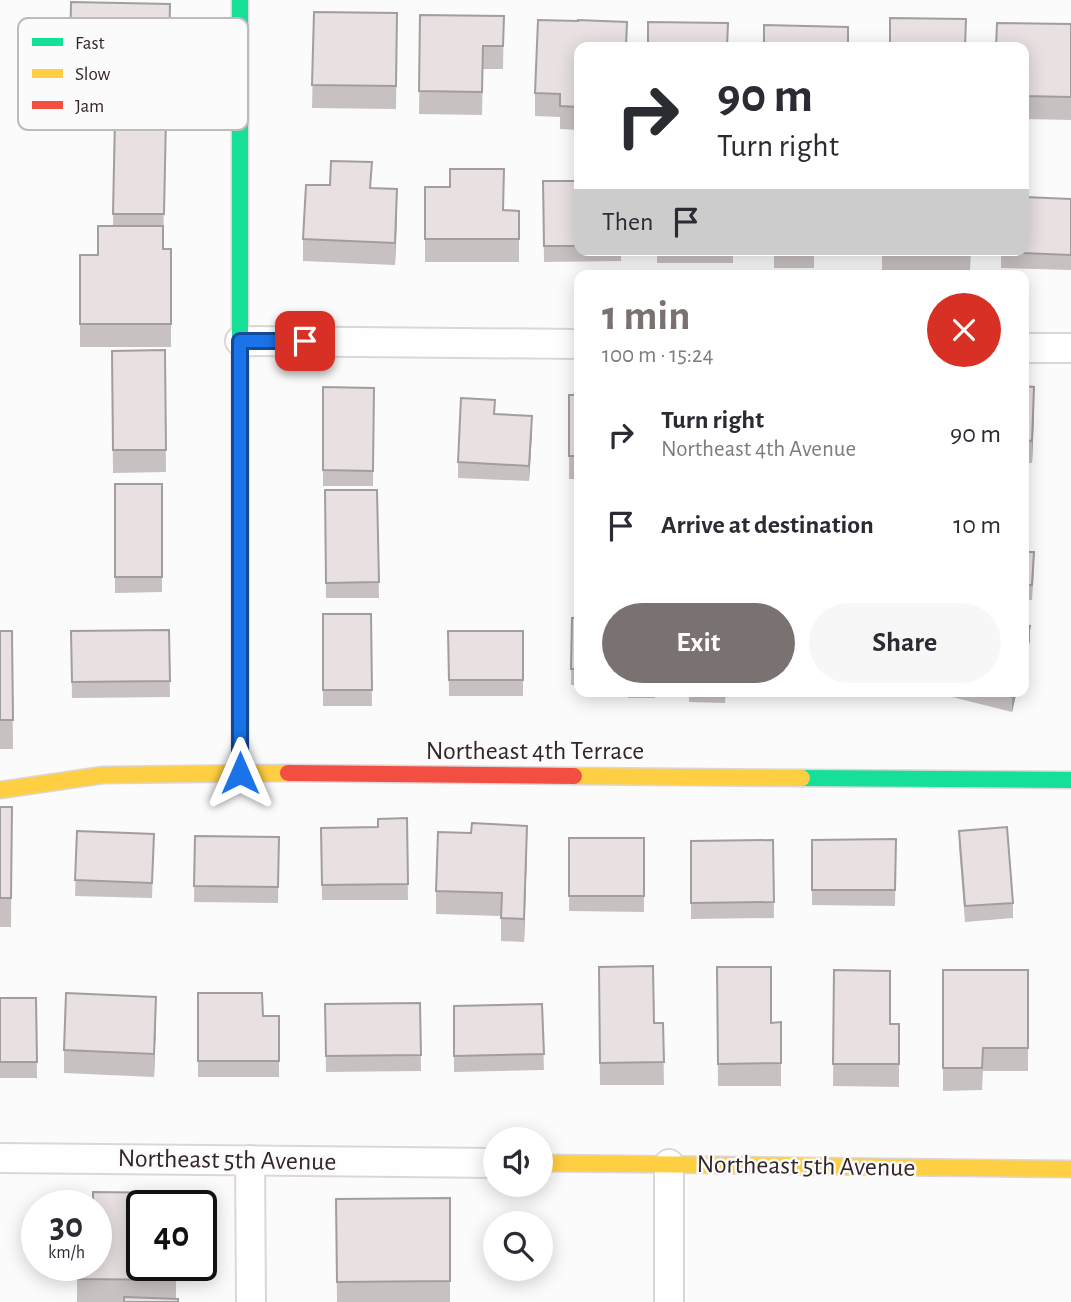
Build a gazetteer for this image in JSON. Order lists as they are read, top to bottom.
{
  "streets": {
    "street": ["Northeast 4th Terrace", "Northeast 5th Avenue"]
  },
  "legend": ["Fast", "Slow", "Jam"],
  "page": {
    "turn": ["90 m", "Turn right"],
    "then": "Then",
    "heading": ["1 min", "100 m · 15:24"],
    "list": [
      {
        "name": "Turn right",
        "note": "Northeast 4th Avenue",
        "value": "90 m"
      },
      {
        "name": "Arrive at destination",
        "value": "10 m"
      }
    ],
    "buttons": ["Exit", "Share"],
    "speed": "30 km/h",
    "limit": "40"
  }
}
